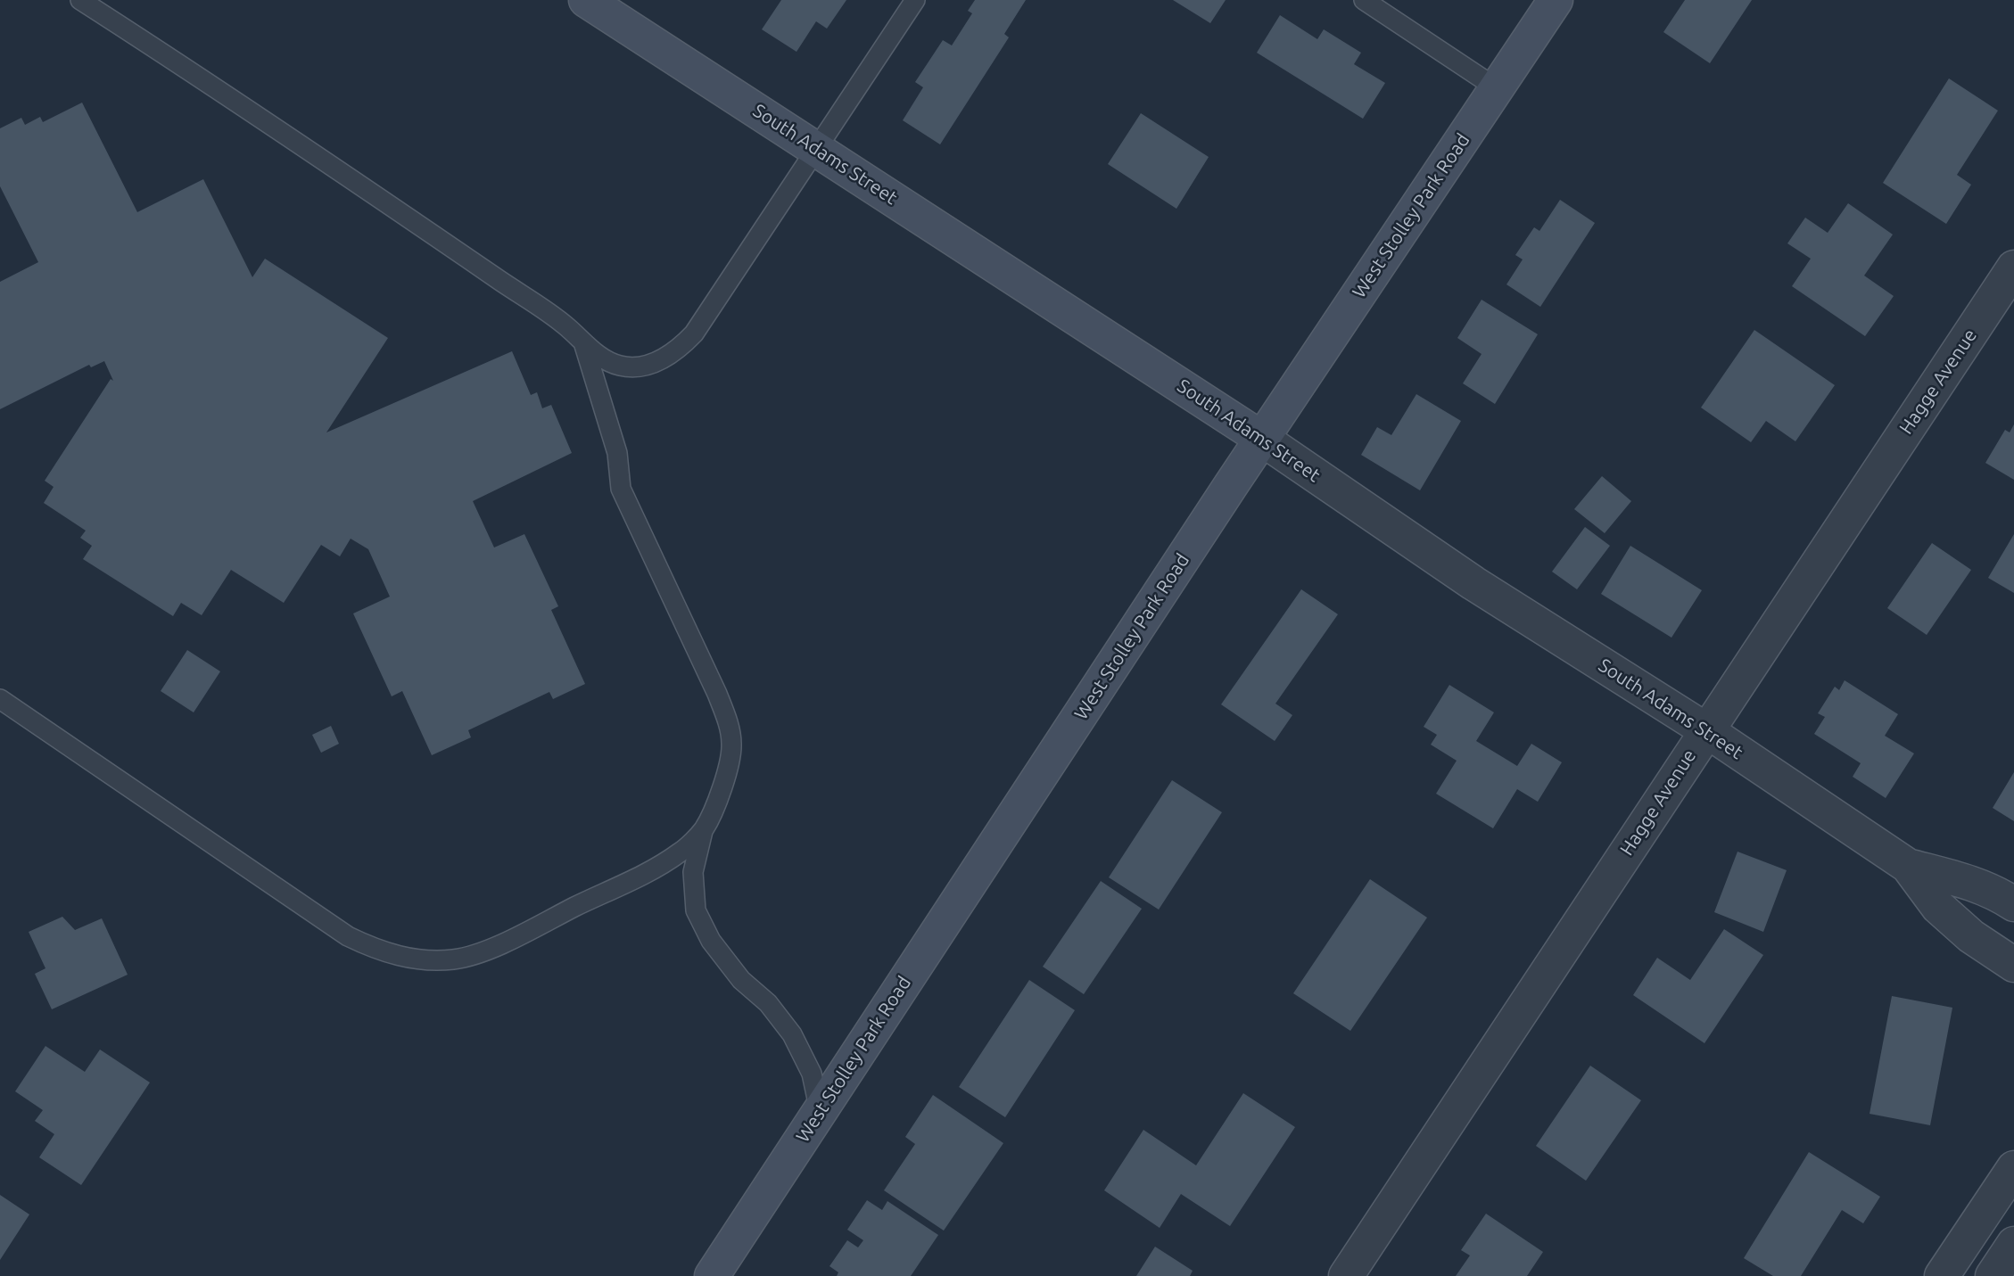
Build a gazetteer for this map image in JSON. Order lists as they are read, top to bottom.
{
  "streets": {
    "main road": ["South Adams Street", "West Stolley Park Road"],
    "street": ["Hagge Avenue"]
  },
  "crossings": [
    ["South Adams Street", "West Stolley Park Road"],
    ["South Adams Street", "Hagge Avenue"]
  ]
}
